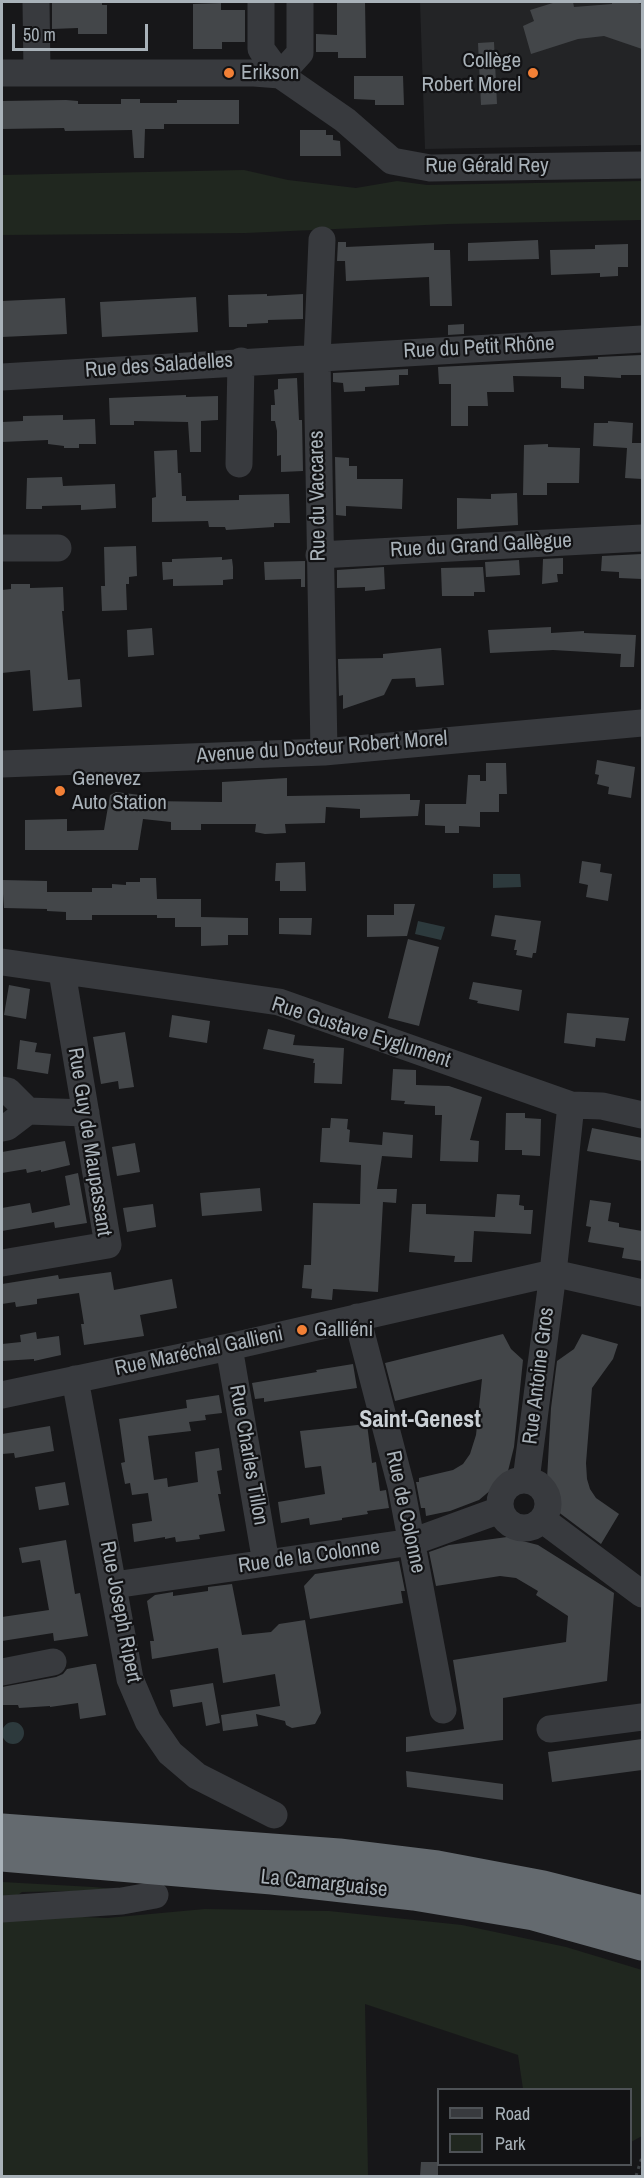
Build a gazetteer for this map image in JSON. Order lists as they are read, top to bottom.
{
  "streets": {
    "highway": ["La Camarguaise"],
    "street": [
      "Rue Gérald Rey",
      "Rue du Petit Rhône",
      "Rue des Saladelles",
      "Rue du Vaccares",
      "Rue du Grand Gallègue",
      "Avenue du Docteur Robert Morel",
      "Rue Gustave Eyglument",
      "Rue Guy de Maupassant",
      "Rue Maréchal Gallieni",
      "Rue Antoine Gros",
      "Rue Charles Tillon",
      "Rue de Colonne",
      "Rue de la Colonne",
      "Rue Joseph Ripert"
    ]
  },
  "crossings": [
    ["Rue du Petit Rhône", "Rue des Saladelles"],
    ["Rue du Petit Rhône", "Rue du Vaccares"],
    ["Rue des Saladelles", "Rue du Vaccares"],
    ["Rue du Vaccares", "Rue du Grand Gallègue"],
    ["Rue du Vaccares", "Avenue du Docteur Robert Morel"],
    ["Rue Gustave Eyglument", "Rue Guy de Maupassant"],
    ["Rue Gustave Eyglument", "Rue Antoine Gros"],
    ["Rue Maréchal Gallieni", "Rue Antoine Gros"],
    ["Rue Maréchal Gallieni", "Rue Charles Tillon"],
    ["Rue Maréchal Gallieni", "Rue de Colonne"],
    ["Rue Maréchal Gallieni", "Rue Joseph Ripert"],
    ["Rue Antoine Gros", "Rue de la Colonne"],
    ["Rue Charles Tillon", "Rue de la Colonne"],
    ["Rue de Colonne", "Rue de la Colonne"],
    ["Rue de la Colonne", "Rue Joseph Ripert"]
  ],
  "districts": ["Saint-Genest"],
  "places": [
    "Erikson",
    "Collège Robert Morel",
    "Genevez Auto Station",
    "Galliéni"
  ],
  "legend": ["Road", "Park"],
  "scale_bar": "50 m"
}
